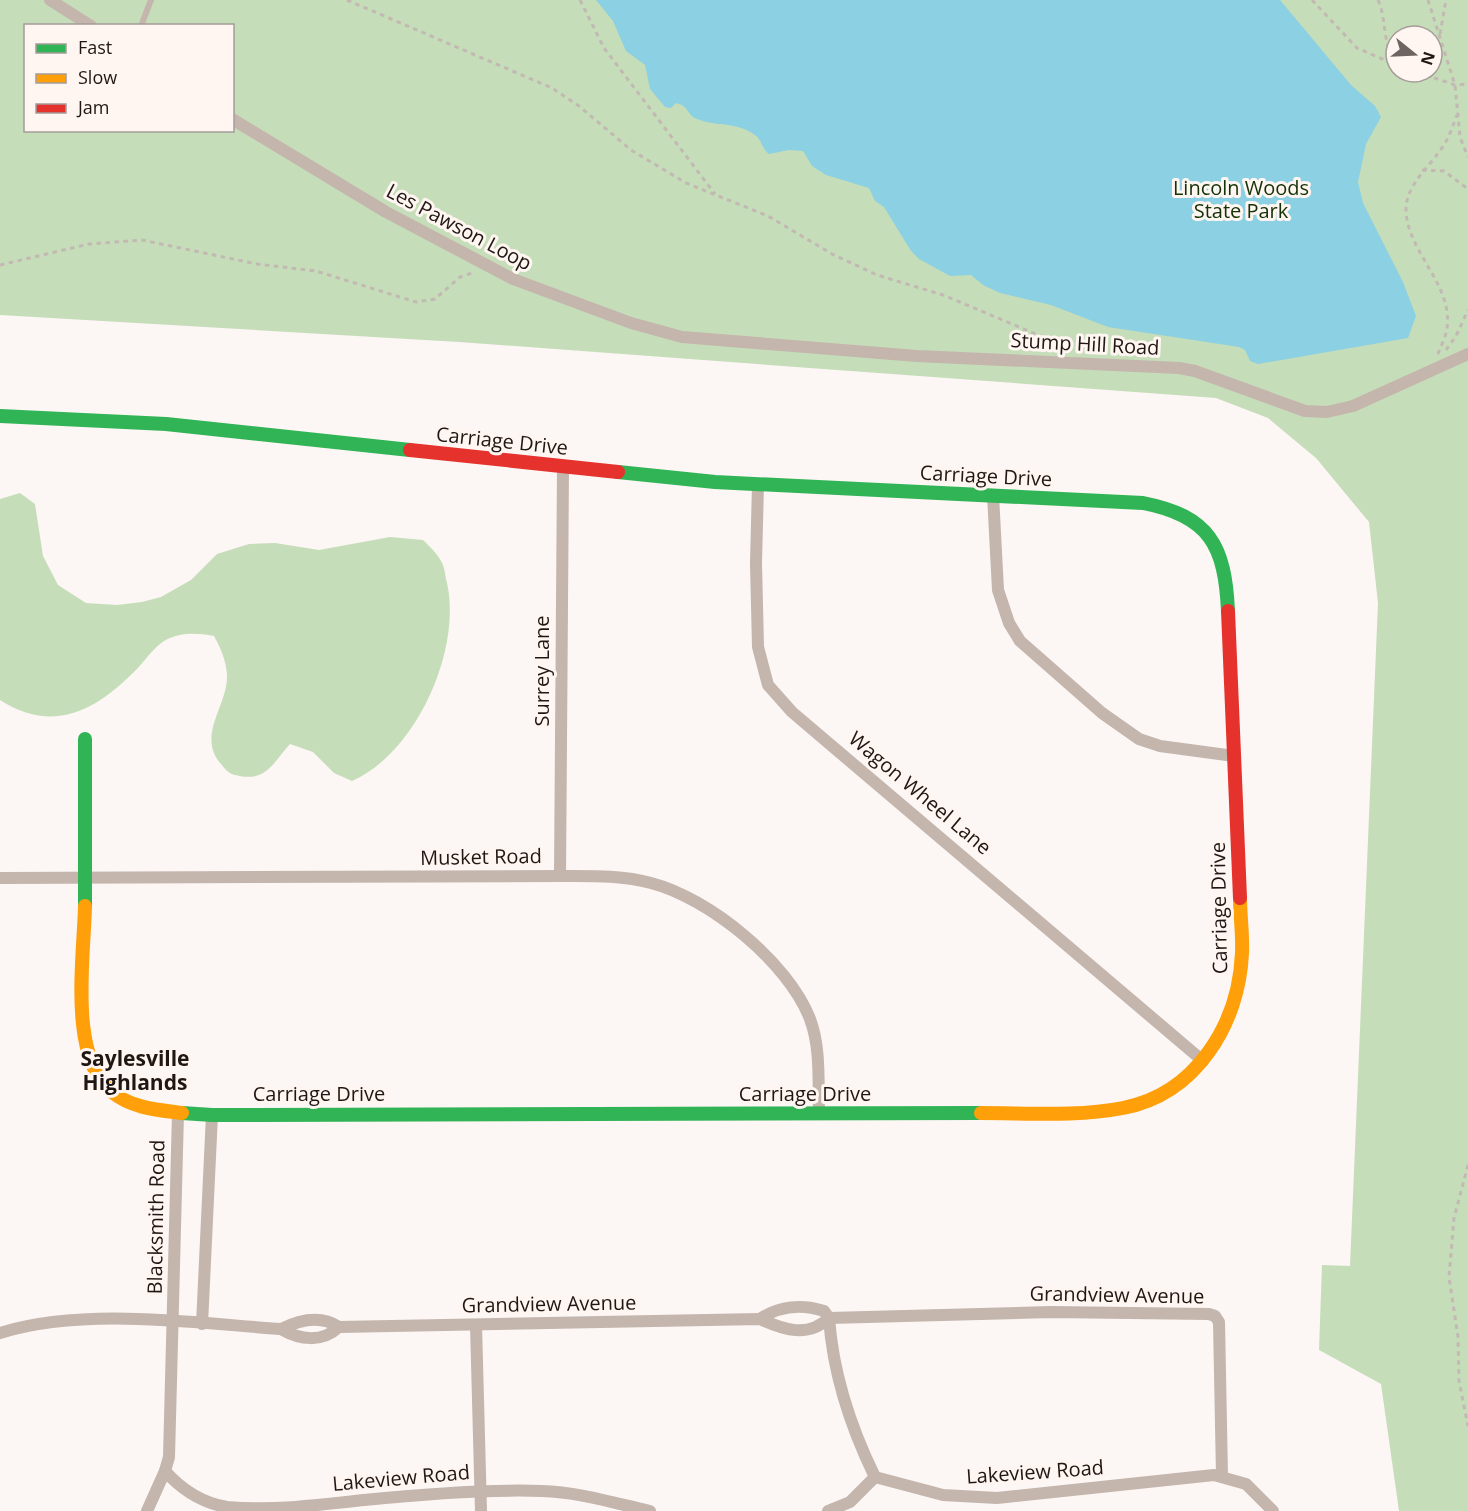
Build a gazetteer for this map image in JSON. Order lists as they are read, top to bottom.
{
  "streets": {
    "street": [
      "Les Pawson Loop",
      "Stump Hill Road",
      "Carriage Drive",
      "Surrey Lane",
      "Wagon Wheel Lane",
      "Musket Road",
      "Blacksmith Road",
      "Grandview Avenue",
      "Lakeview Road"
    ]
  },
  "crossings": [
    ["Les Pawson Loop", "Stump Hill Road"],
    ["Carriage Drive", "Surrey Lane"],
    ["Carriage Drive", "Wagon Wheel Lane"],
    ["Carriage Drive", "Musket Road"],
    ["Carriage Drive", "Blacksmith Road"],
    ["Surrey Lane", "Musket Road"],
    ["Blacksmith Road", "Grandview Avenue"],
    ["Blacksmith Road", "Lakeview Road"],
    ["Grandview Avenue", "Lakeview Road"]
  ],
  "districts": ["Saylesville Highlands"],
  "parks": ["Lincoln Woods State Park"],
  "legend": ["Fast", "Slow", "Jam"],
  "north": "right"
}
